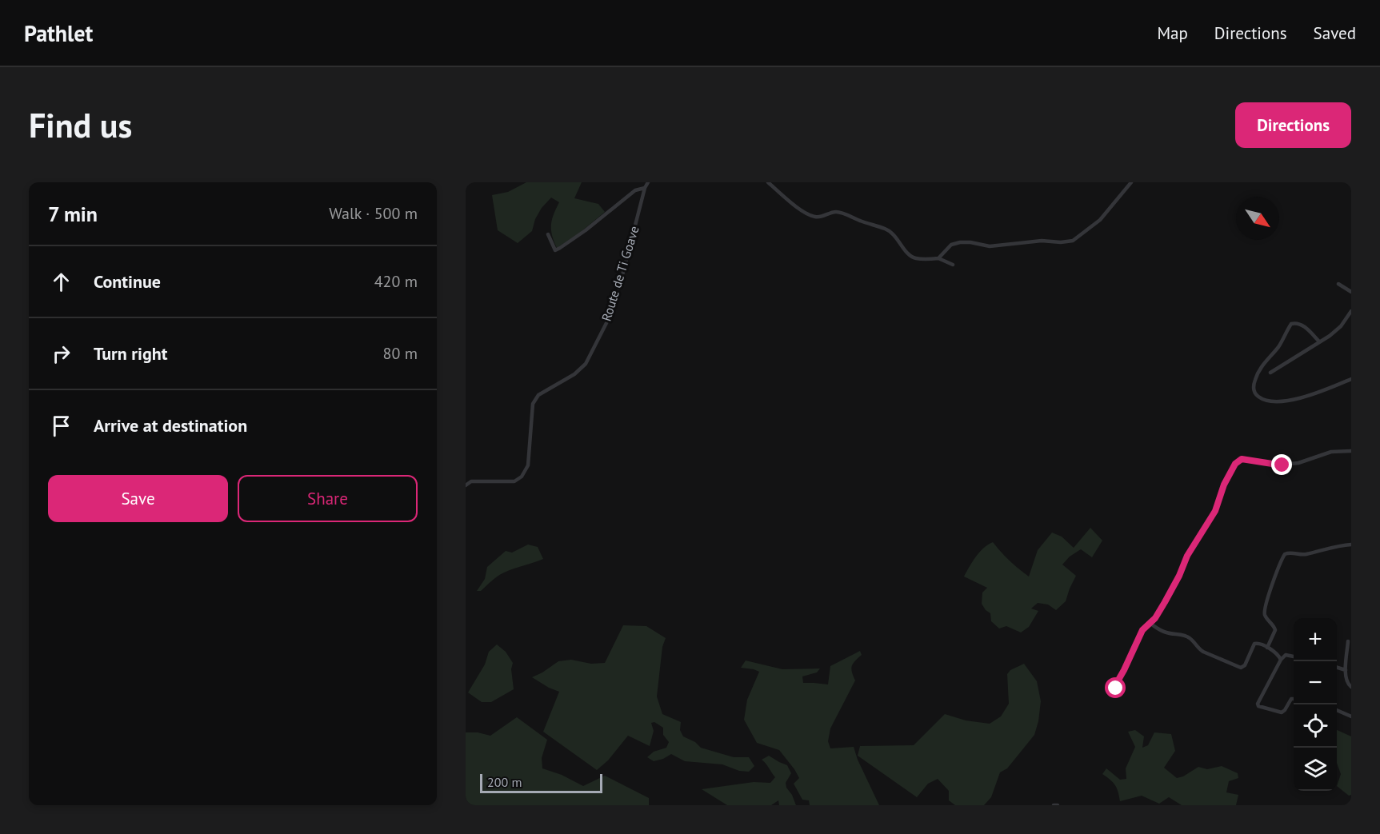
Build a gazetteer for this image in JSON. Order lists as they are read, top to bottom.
{
  "streets": {
    "street": ["Route de Ti Goave"]
  },
  "scale_bar": "200 m",
  "north": "bottom right",
  "page": {
    "header": "Pathlet",
    "nav": ["Map", "Directions", "Saved"],
    "buttons": [
      "Directions",
      ["Save", "Share"]
    ],
    "title": "Find us",
    "heading": ["7 min", "Walk · 500 m"],
    "list": [
      ["Continue", "420 m"],
      ["Turn right", "80 m"],
      "Arrive at destination"
    ],
    "map_buttons": ["+", "−"],
    "scale": "200 m"
  }
}
